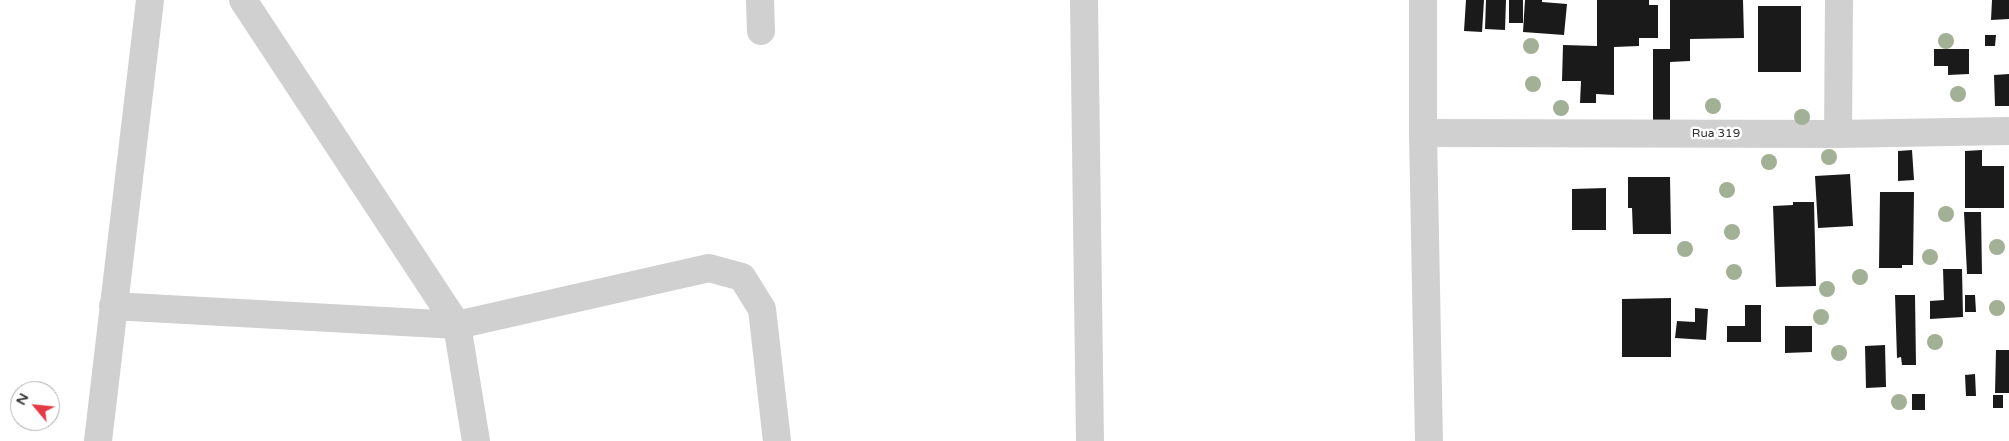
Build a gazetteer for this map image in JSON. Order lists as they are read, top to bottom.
{
  "streets": {
    "street": ["Rua 319"]
  },
  "north": "top left"
}
